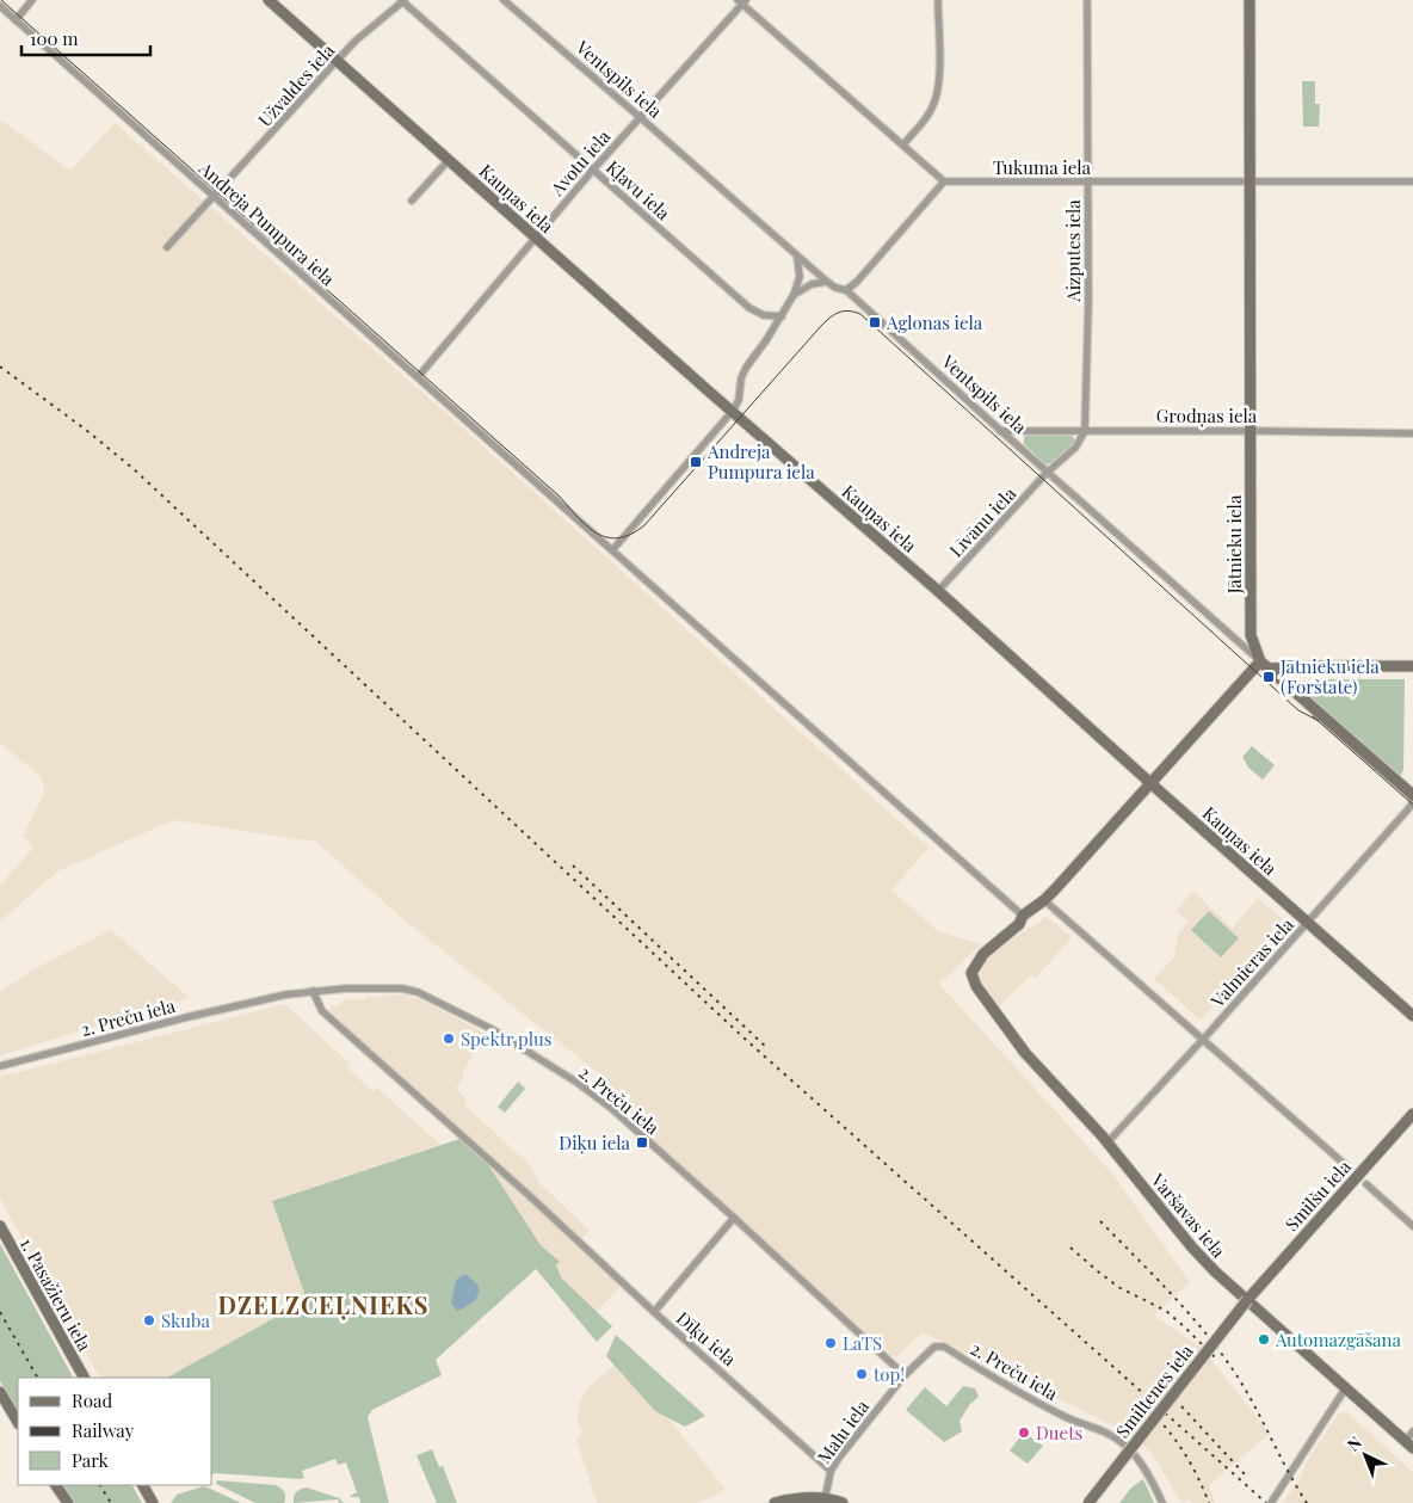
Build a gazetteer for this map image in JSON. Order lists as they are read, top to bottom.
{
  "streets": {
    "street": [
      "Ventspils iela",
      "Užvaldes iela",
      "Avotu iela",
      "Tukuma iela",
      "Kļavu iela",
      "Kauņas iela",
      "Andreja Pumpura iela",
      "Aizputes iela",
      "Grodņas iela",
      "Līvānu iela",
      "Jātnieku iela",
      "Valmieras iela",
      "2. Preču iela",
      "Smilšu iela",
      "Varšavas iela",
      "1. Pasažieru iela",
      "Dīķu iela",
      "Smiltenes iela",
      "Malu iela"
    ]
  },
  "crossings": [
    ["Ventspils iela", "Avotu iela"],
    ["Ventspils iela", "Grodņas iela"],
    ["Ventspils iela", "Līvānu iela"],
    ["Ventspils iela", "Jātnieku iela"],
    ["Ventspils iela", "Valmieras iela"],
    ["Užvaldes iela", "Kļavu iela"],
    ["Užvaldes iela", "Kauņas iela"],
    ["Užvaldes iela", "Andreja Pumpura iela"],
    ["Avotu iela", "Kļavu iela"],
    ["Avotu iela", "Kauņas iela"],
    ["Avotu iela", "Andreja Pumpura iela"],
    ["Tukuma iela", "Aizputes iela"],
    ["Tukuma iela", "Jātnieku iela"],
    ["Kauņas iela", "Līvānu iela"],
    ["Kauņas iela", "Valmieras iela"],
    ["Andreja Pumpura iela", "Varšavas iela"],
    ["Aizputes iela", "Grodņas iela"],
    ["Aizputes iela", "Līvānu iela"],
    ["Grodņas iela", "Līvānu iela"],
    ["Grodņas iela", "Jātnieku iela"],
    ["Valmieras iela", "Varšavas iela"],
    ["2. Preču iela", "Dīķu iela"],
    ["2. Preču iela", "Malu iela"],
    ["Smilšu iela", "Varšavas iela"],
    ["Smilšu iela", "Smiltenes iela"],
    ["Varšavas iela", "Smiltenes iela"],
    ["Dīķu iela", "Malu iela"]
  ],
  "districts": ["DZELZCEĻNIEKS"],
  "places": {
    "transit": [
      "Aglonas iela",
      "Andreja Pumpura iela",
      "Jātnieku iela (Forštate)",
      "Diķu iela"
    ],
    "other": [
      "Spektr plus",
      "Skuba",
      "Automazgāšana",
      "LaTS",
      "top!",
      "Duets"
    ]
  },
  "legend": ["Road", "Railway", "Park"],
  "scale_bar": "100 m",
  "north": "top left"
}
